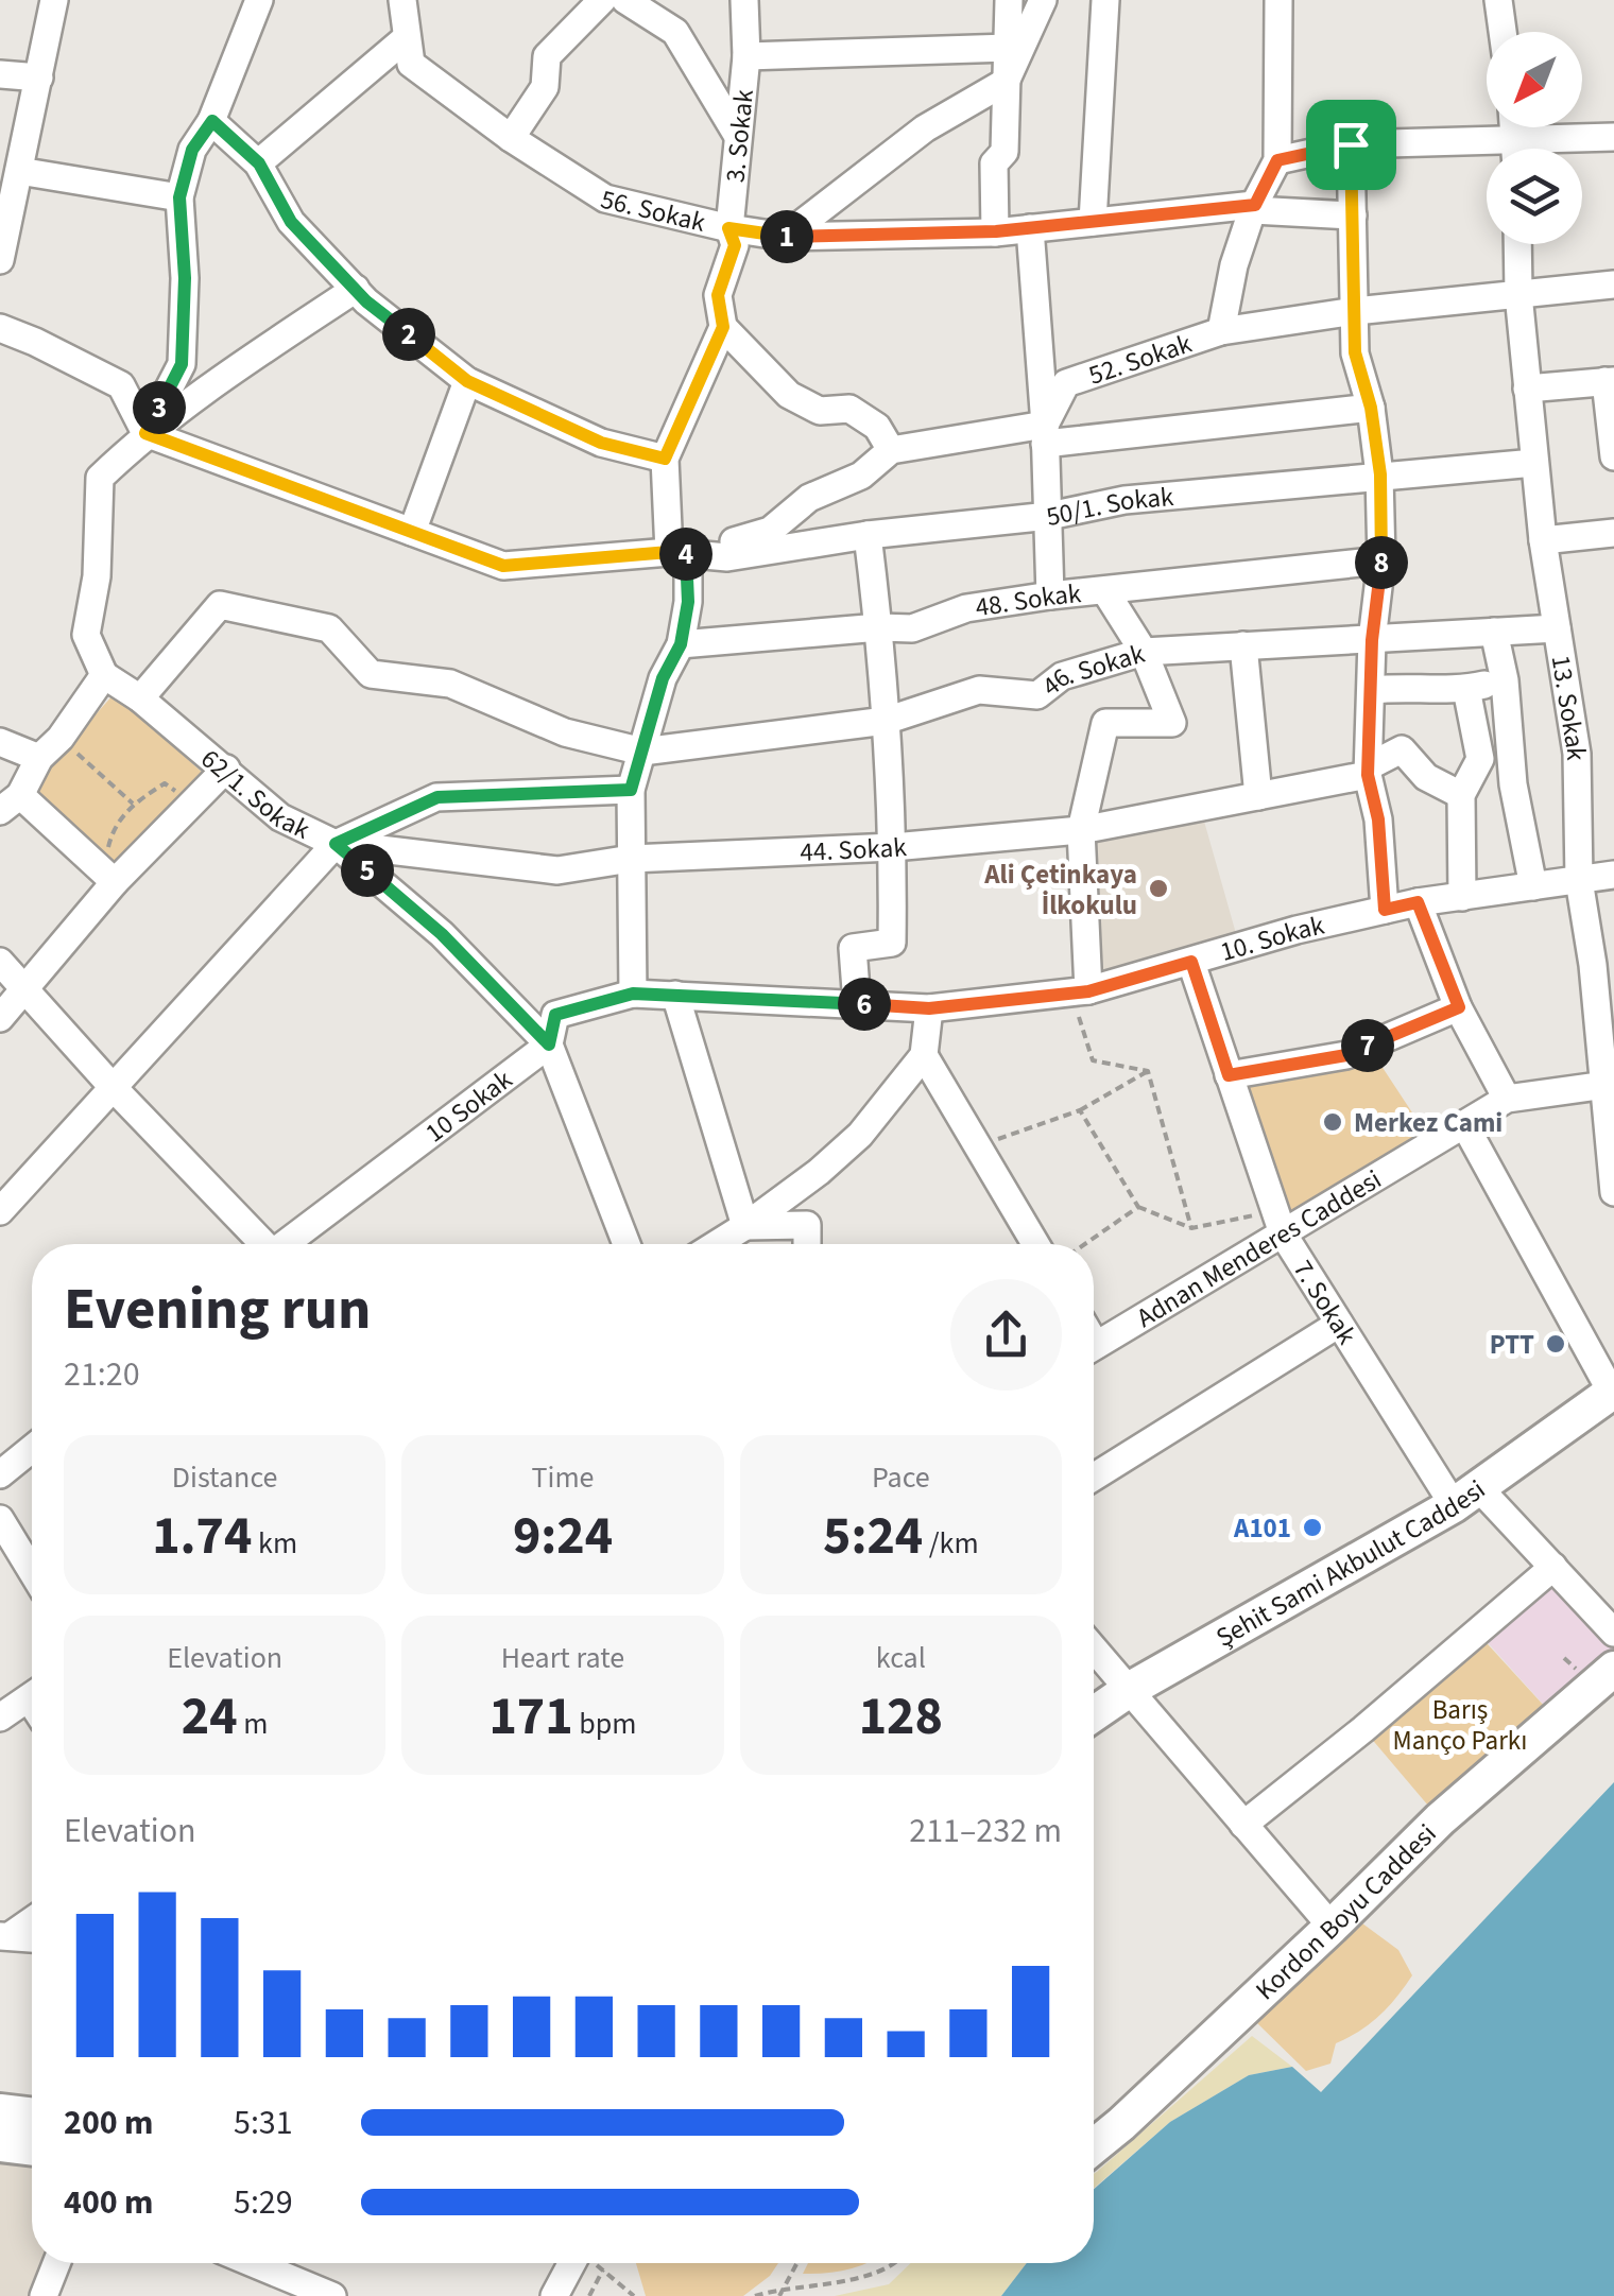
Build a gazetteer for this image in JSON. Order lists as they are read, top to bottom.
{
  "streets": {
    "main road": ["Şehit Sami Akbulut Caddesi", "Kordon Boyu Caddesi"],
    "street": [
      "3. Sokak",
      "56. Sokak",
      "52. Sokak",
      "50/1. Sokak",
      "48. Sokak",
      "46. Sokak",
      "13. Sokak",
      "62/1. Sokak",
      "44. Sokak",
      "10. Sokak",
      "10 Sokak",
      "Adnan Menderes Caddesi",
      "7. Sokak"
    ]
  },
  "crossings": [
    ["3. Sokak", "56. Sokak"],
    ["3. Sokak", "50/1. Sokak"],
    ["3. Sokak", "48. Sokak"],
    ["3. Sokak", "46. Sokak"],
    ["3. Sokak", "44. Sokak"],
    ["3. Sokak", "10 Sokak"],
    ["52. Sokak", "13. Sokak"],
    ["50/1. Sokak", "13. Sokak"],
    ["46. Sokak", "13. Sokak"],
    ["13. Sokak", "10. Sokak"],
    ["13. Sokak", "Adnan Menderes Caddesi"],
    ["62/1. Sokak", "44. Sokak"],
    ["62/1. Sokak", "10 Sokak"],
    ["10. Sokak", "10 Sokak"],
    ["10. Sokak", "7. Sokak"],
    ["Adnan Menderes Caddesi", "7. Sokak"],
    ["7. Sokak", "Şehit Sami Akbulut Caddesi"]
  ],
  "parks": ["Barış Manço Parkı"],
  "places": [
    "Ali Çetinkaya İlkokulu",
    "Merkez Cami",
    "PTT",
    "A101"
  ],
  "north": "bottom left",
  "page": {
    "pins": [
      "1",
      "2",
      "3",
      "4",
      "8",
      "5",
      "6",
      "7"
    ],
    "heading": ["Evening run", "21:20"],
    "stats": [
      ["Distance", "1.74 km"],
      ["Time", "9:24"],
      ["Pace", "5:24 /km"],
      ["Elevation", "24 m"],
      ["Heart rate", "171 bpm"],
      ["kcal", "128"]
    ],
    "chart": ["Elevation", "211–232 m"],
    "list": [
      {
        "name": "200 m",
        "note": "5:31"
      },
      {
        "name": "400 m",
        "note": "5:29"
      }
    ]
  }
}
